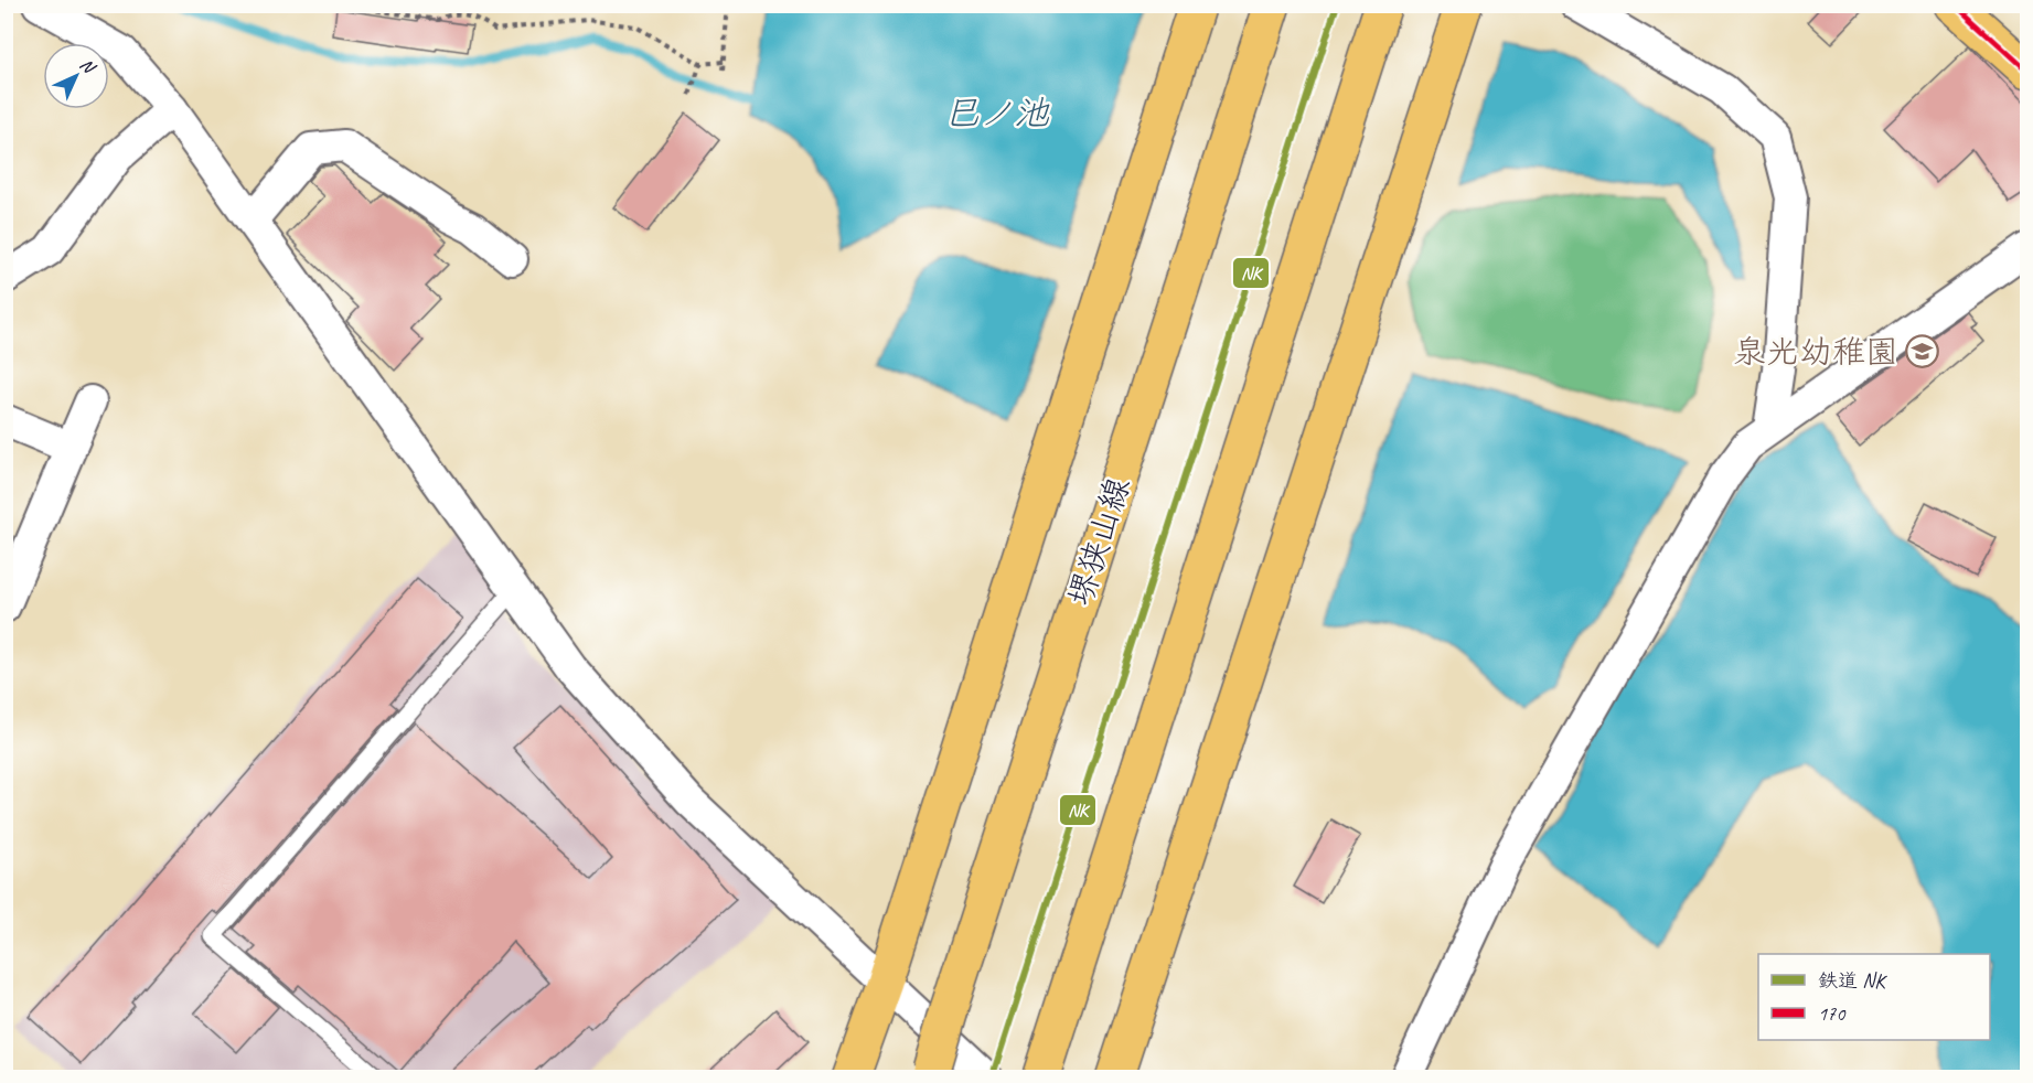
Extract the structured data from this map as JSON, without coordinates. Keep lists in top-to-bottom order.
{
  "streets": {
    "main road": ["堺狭山線"]
  },
  "water": ["巳ノ池"],
  "places": {
    "school or university": ["泉光幼稚園"]
  },
  "lines": ["rail line NK", "transit line 170"],
  "legend": ["鉄道 NK", "170"],
  "north": "top right"
}
